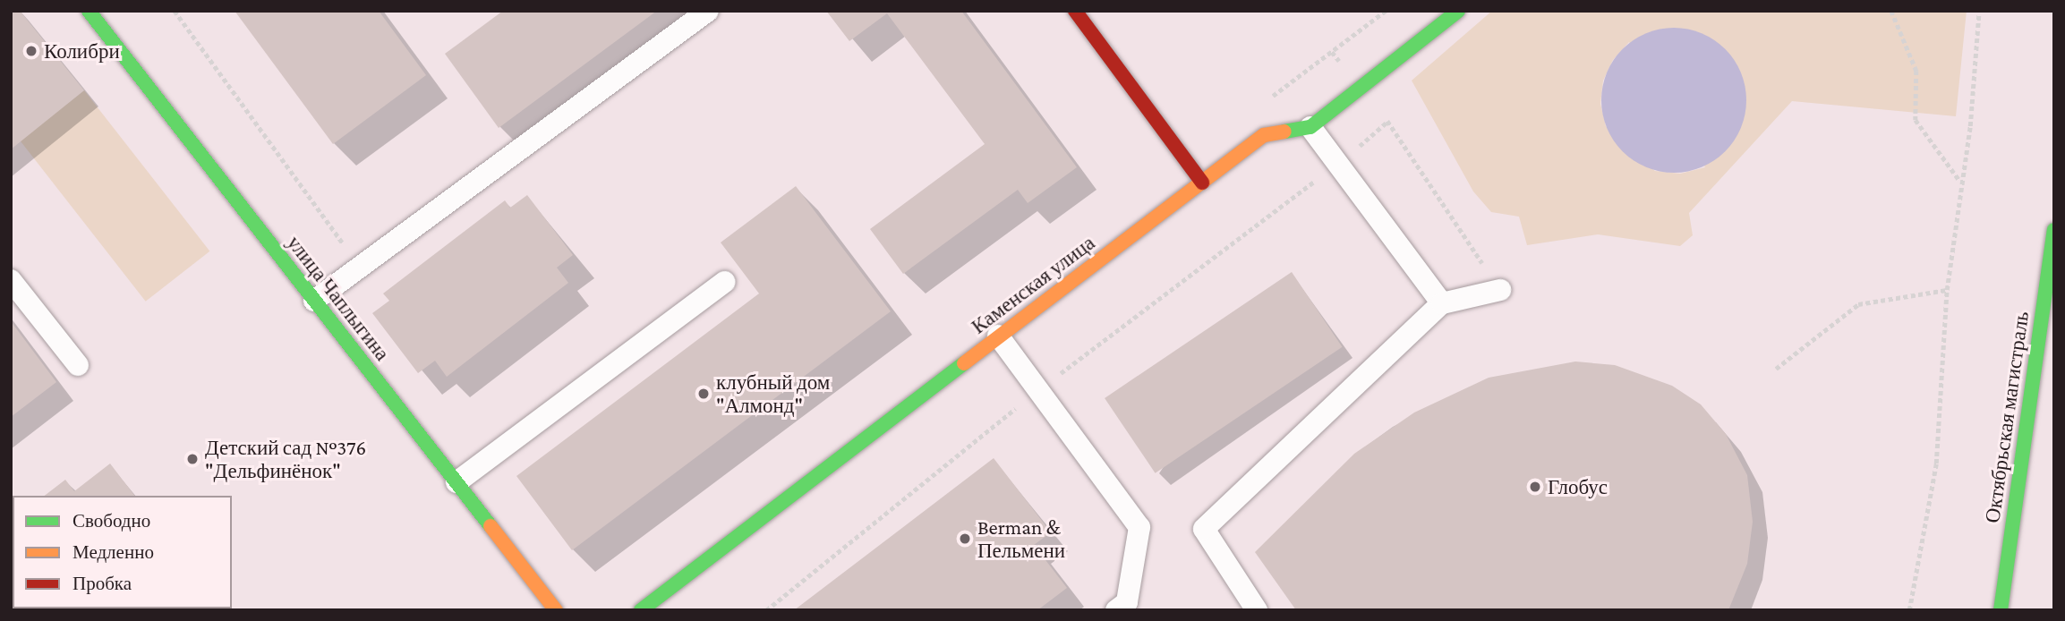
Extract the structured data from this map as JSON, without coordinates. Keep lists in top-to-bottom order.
{
  "streets": {
    "street": ["Каменская улица", "улица Чаплыгина", "Октябрьская магистраль"]
  },
  "places": [
    "Колибри",
    "клубный дом \"Алмонд\"",
    "Детский сад №376 \"Дельфинёнок\"",
    "Глобус",
    "Berman & Пельмени"
  ],
  "legend": ["Свободно", "Медленно", "Пробка"]
}
